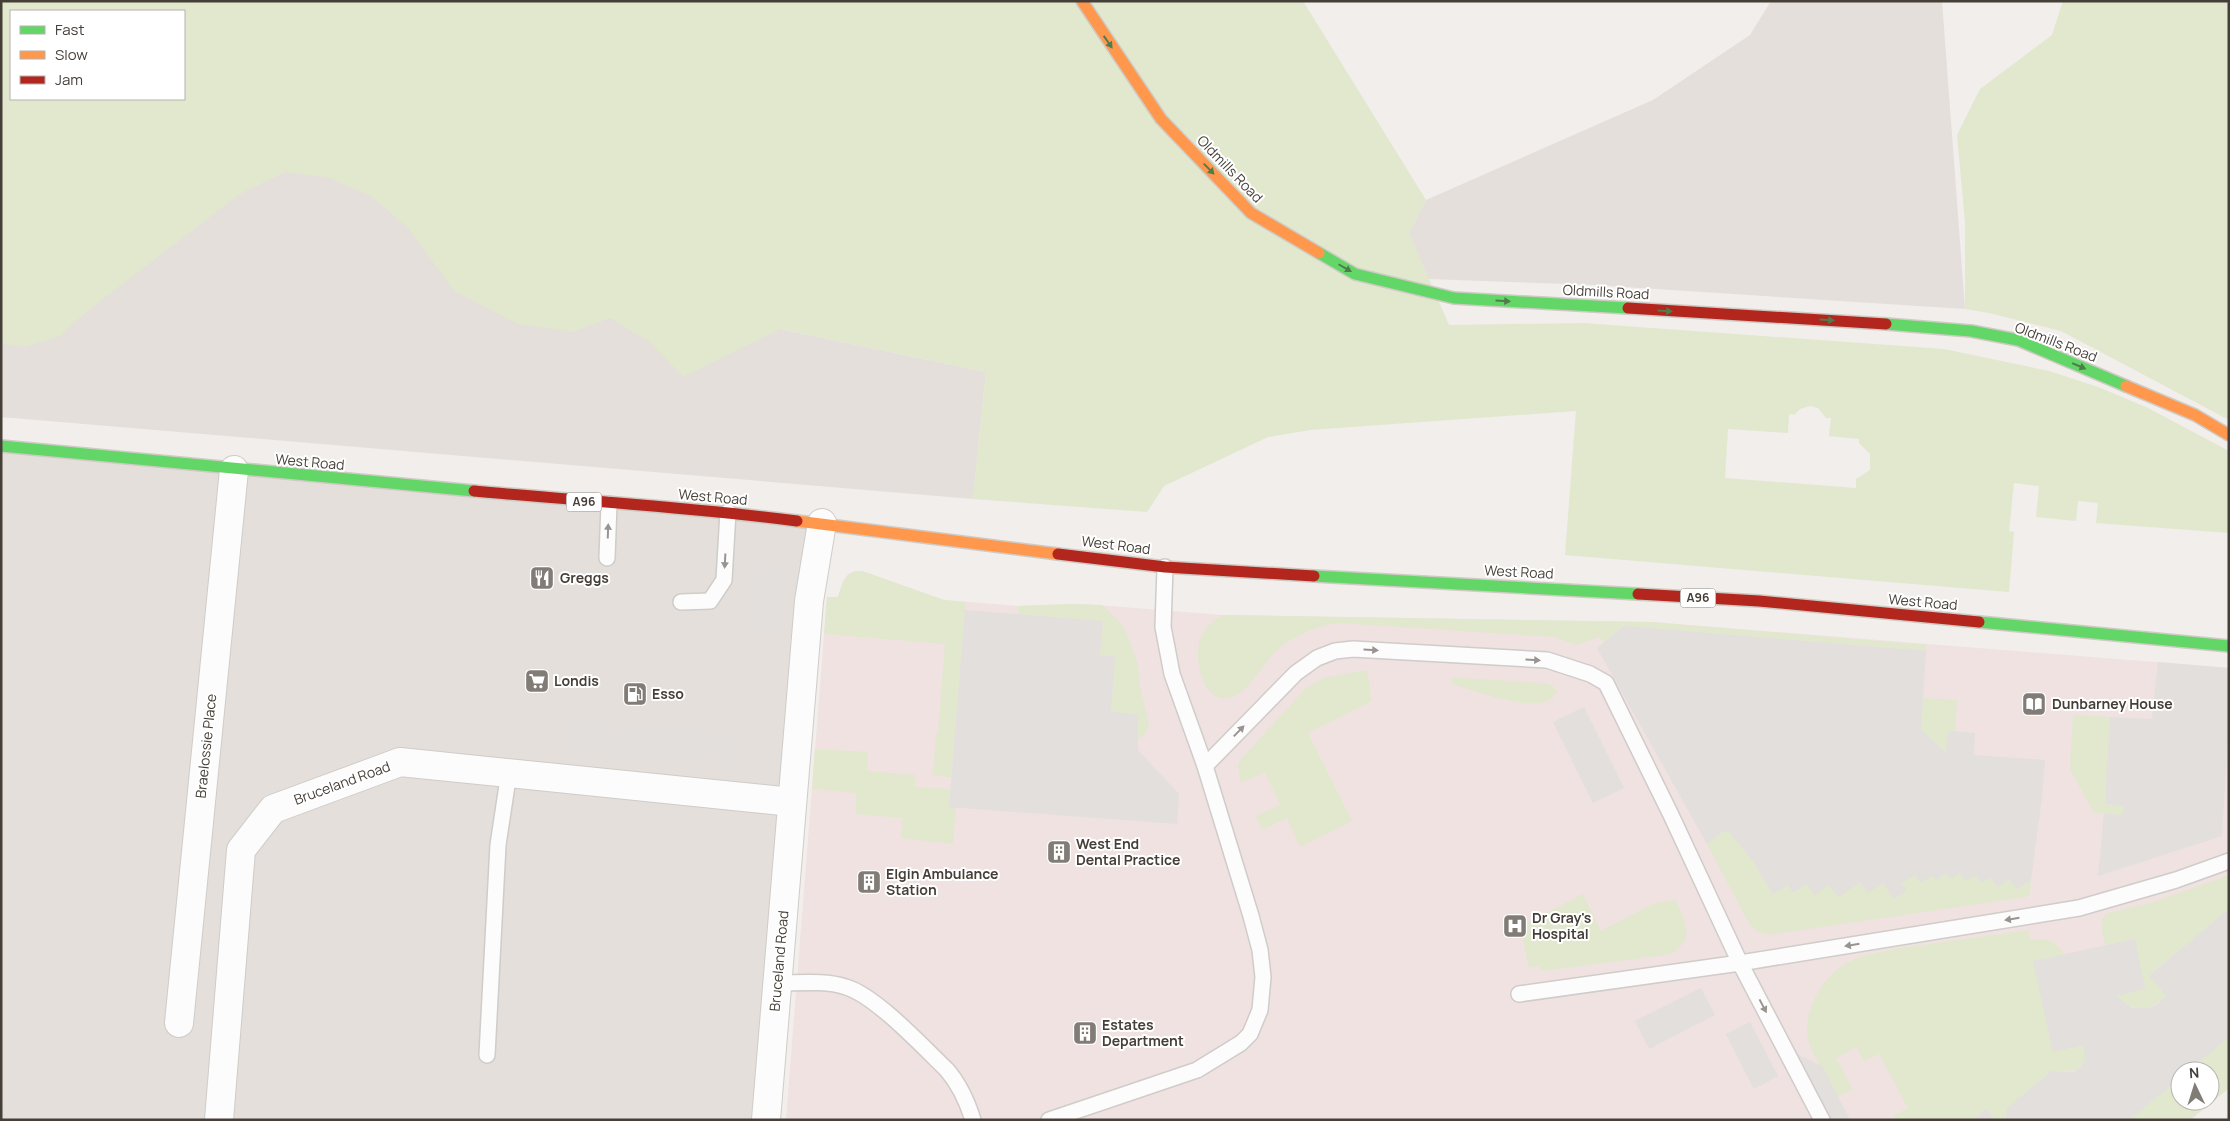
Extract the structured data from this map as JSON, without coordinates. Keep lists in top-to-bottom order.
{
  "streets": {
    "main road": ["Oldmills Road", "West Road", "A96"],
    "street": ["Braelossie Place", "Bruceland Road"]
  },
  "crossings": [
    ["West Road", "Braelossie Place"],
    ["West Road", "Bruceland Road"]
  ],
  "one_way": ["Oldmills Road"],
  "places": {
    "restaurant": ["Greggs"],
    "supermarket": ["Londis"],
    "fuel station": ["Esso"],
    "library": ["Dunbarney House"],
    "building": ["West End Dental Practice", "Elgin Ambulance Station", "Estates Department"],
    "hospital": ["Dr Gray's Hospital"]
  },
  "legend": ["Fast", "Slow", "Jam"],
  "north": "top"
}
